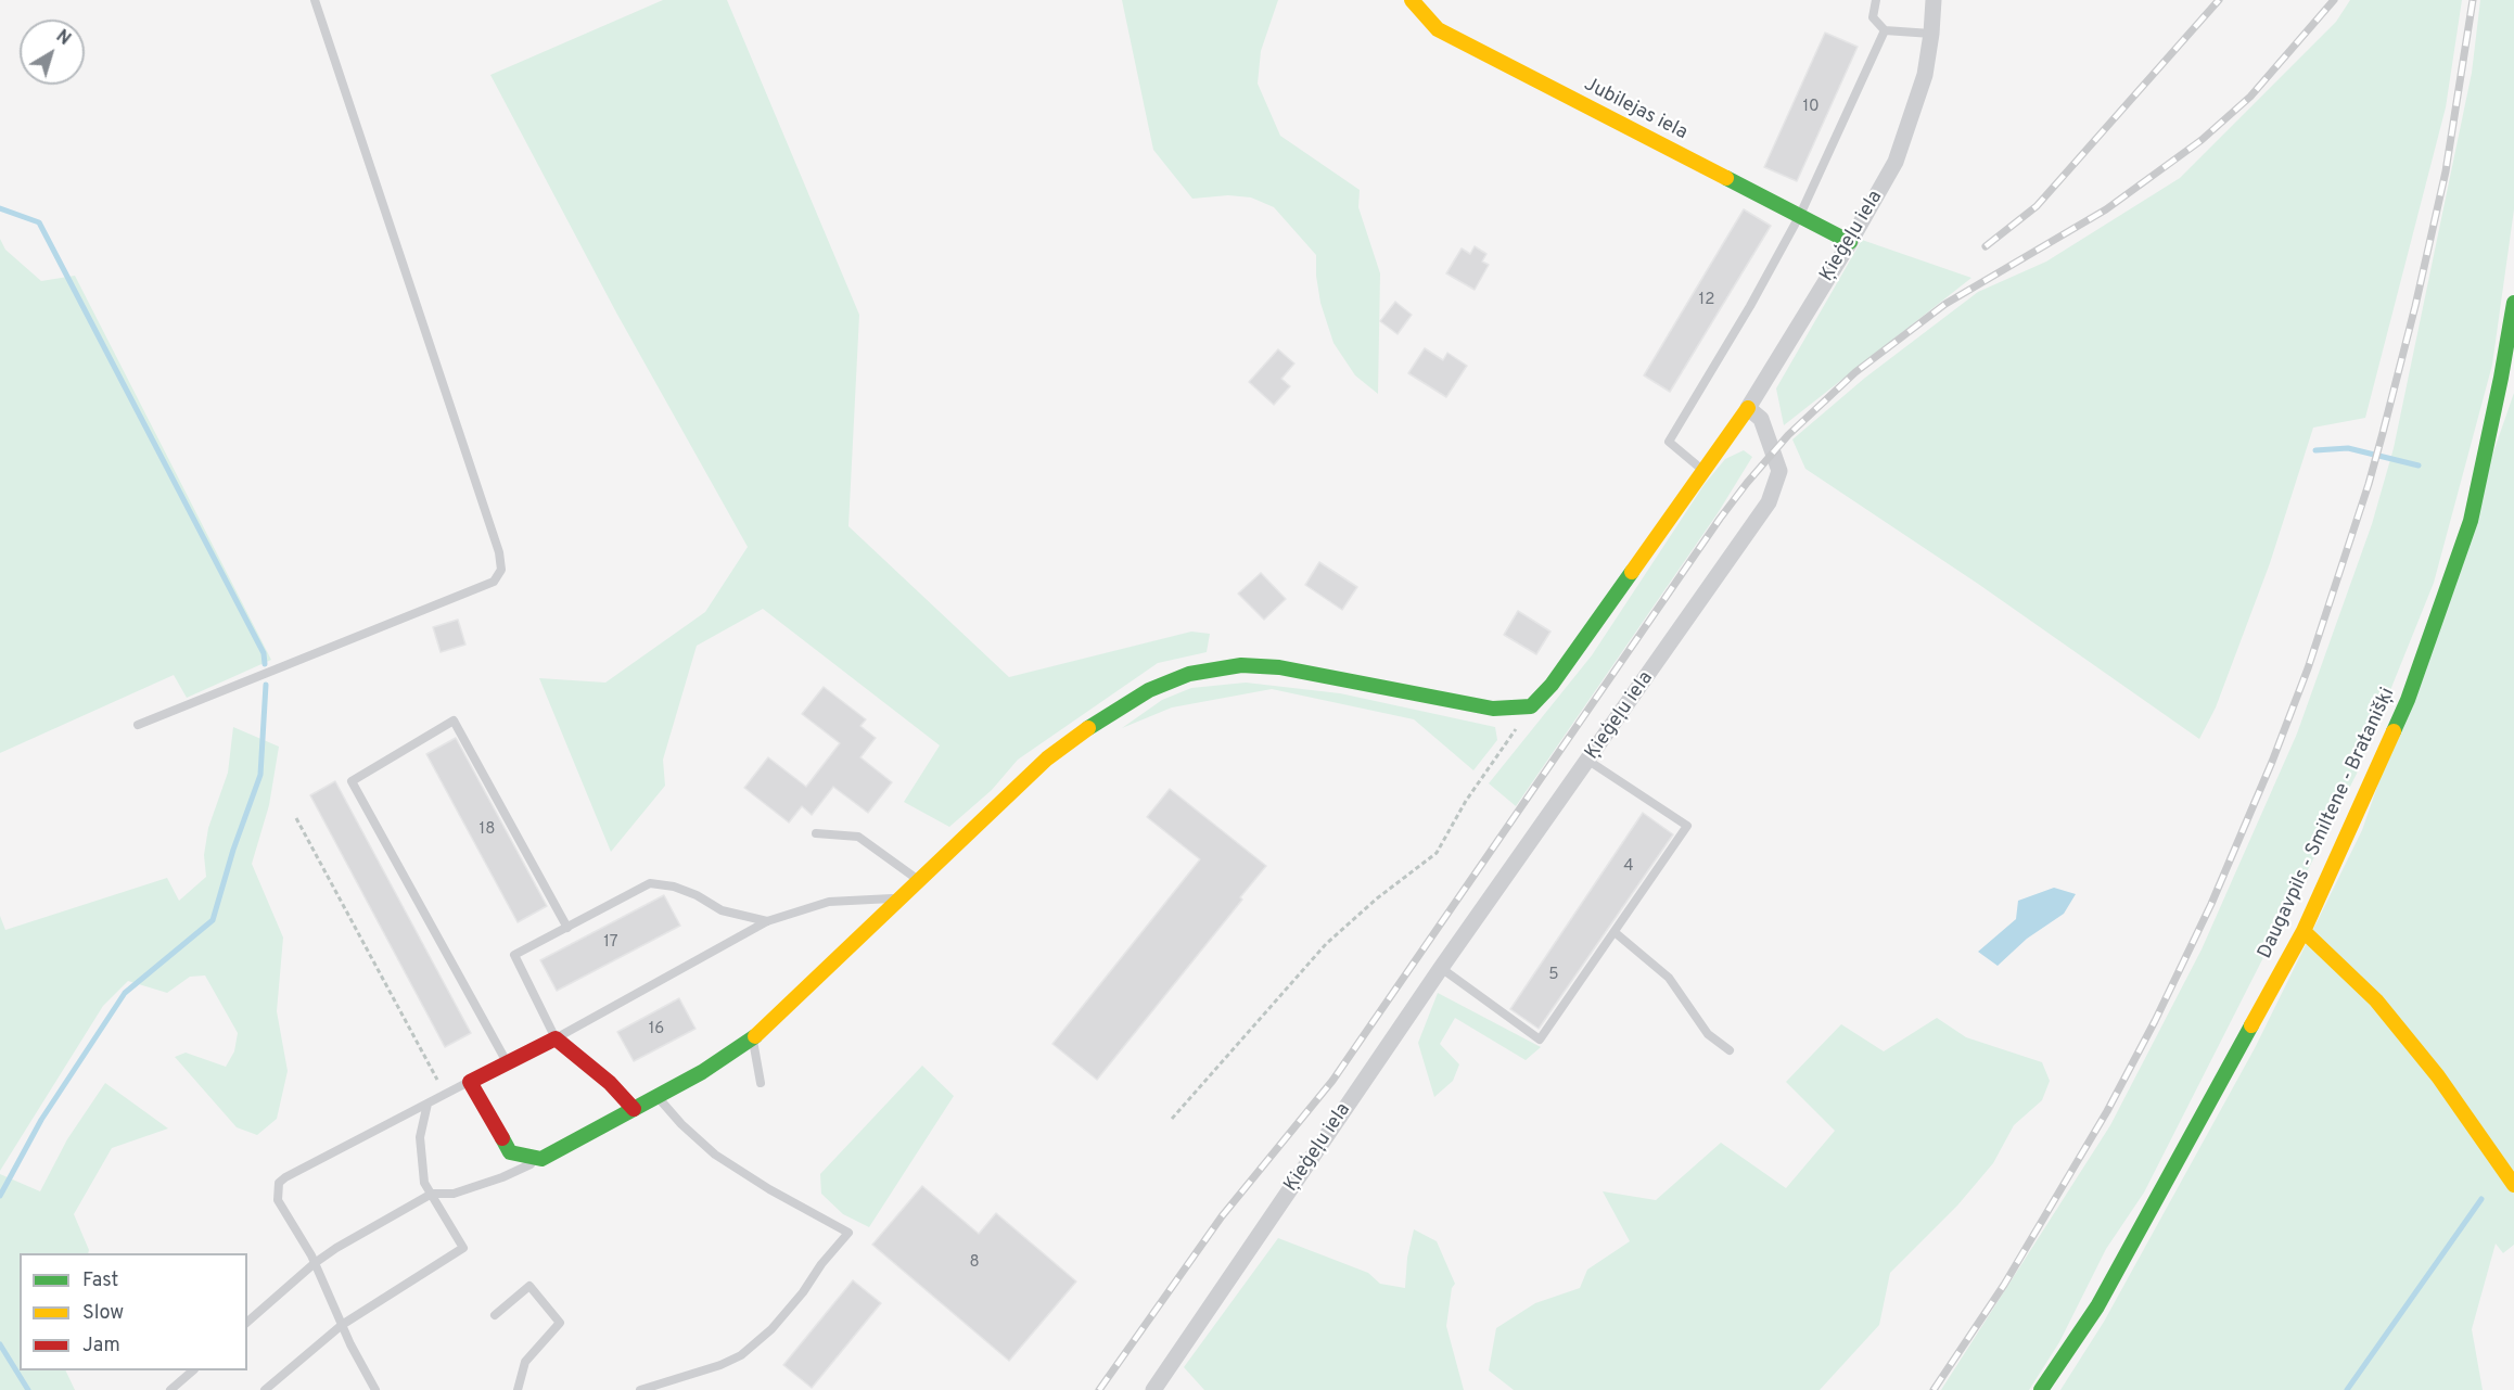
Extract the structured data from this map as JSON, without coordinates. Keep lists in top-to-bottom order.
{
  "streets": {
    "street": ["Jubilejas iela", "Ķieģeļu iela", "Daugavpils - Smiltene - Bratanišķi"]
  },
  "crossings": [
    ["Jubilejas iela", "Ķieģeļu iela"]
  ],
  "house_numbers": [
    "10",
    "12",
    "18",
    "4",
    "17",
    "5",
    "16",
    "8"
  ],
  "legend": ["Fast", "Slow", "Jam"],
  "north": "top right"
}
